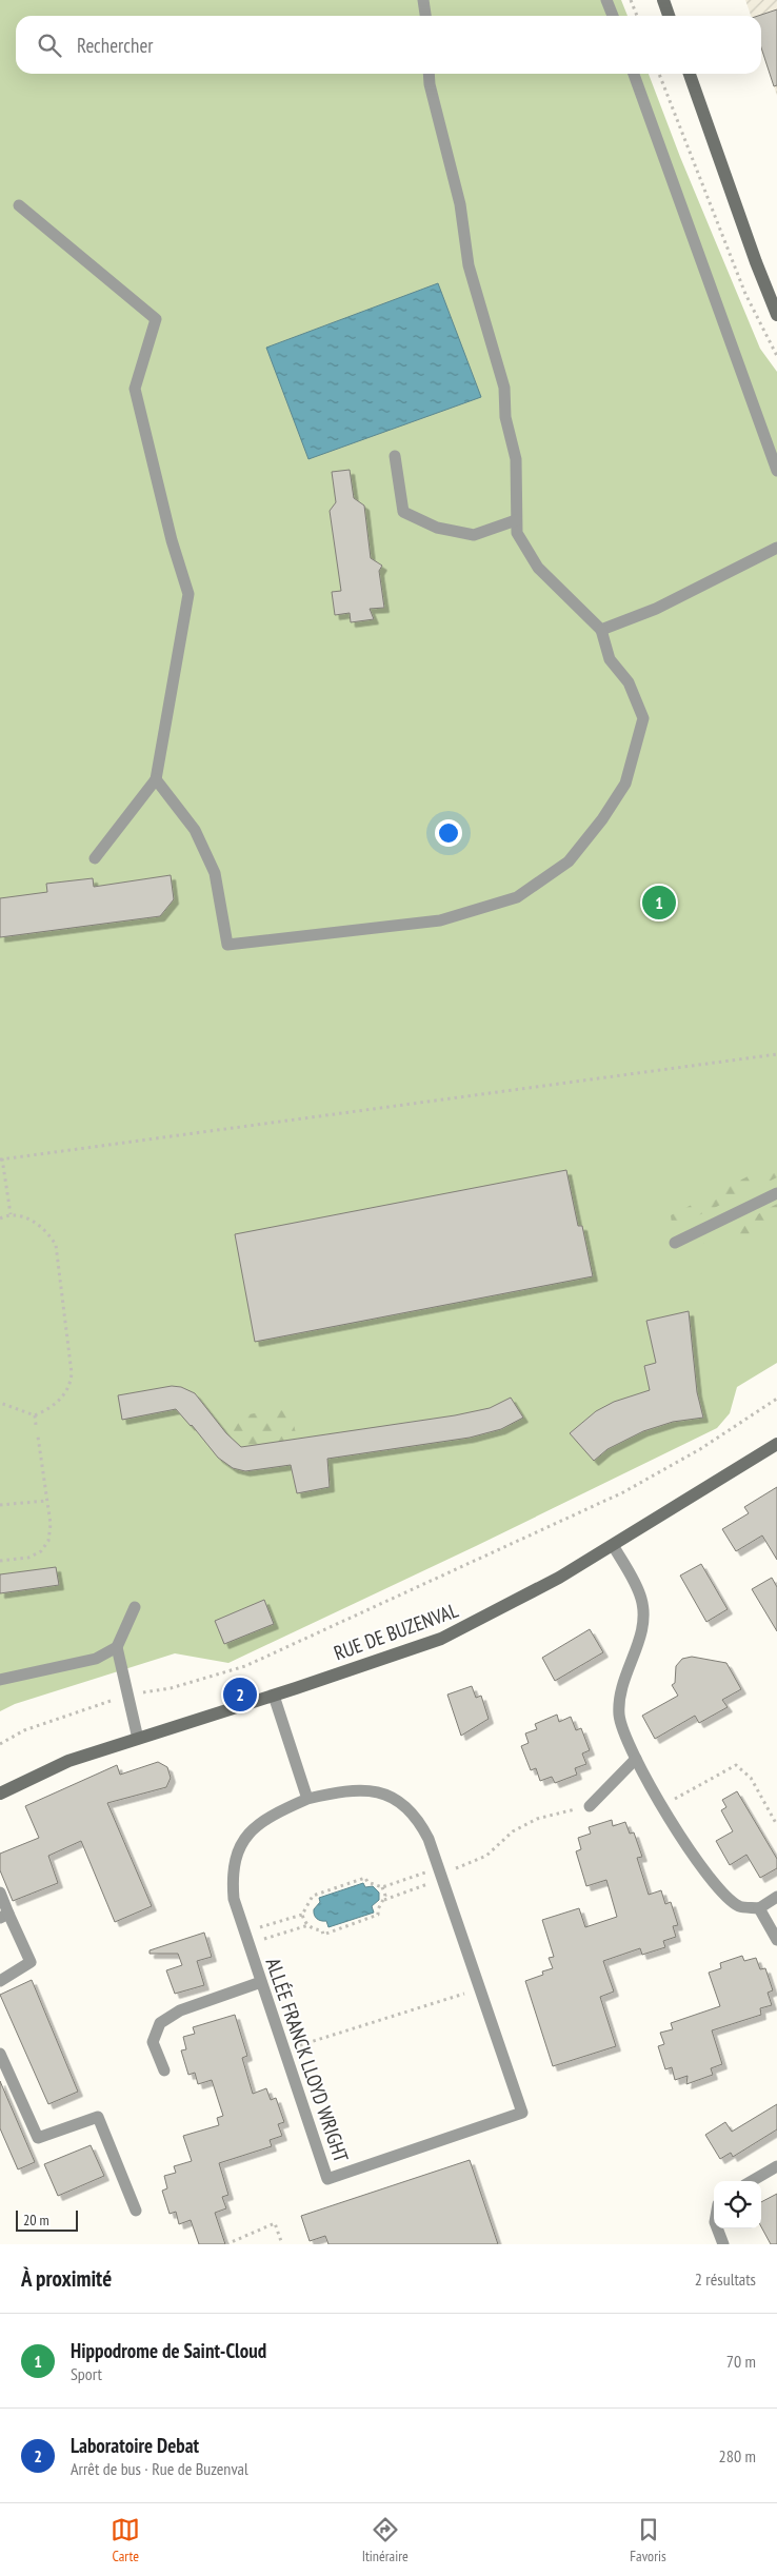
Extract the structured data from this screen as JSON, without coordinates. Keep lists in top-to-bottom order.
{
  "streets": {
    "main road": ["RUE DE BUZENVAL"],
    "lane": ["ALLÉE FRANCK LLOYD WRIGHT"]
  },
  "scale_bar": "20 m",
  "page": {
    "search": "Rechercher",
    "pins": ["1", "2"],
    "scale": "20 m",
    "heading": ["À proximité", "2 résultats"],
    "list": [
      {
        "mark": "1",
        "name": "Hippodrome de Saint-Cloud",
        "note": "Sport",
        "value": "70 m"
      },
      {
        "mark": "2",
        "name": "Laboratoire Debat",
        "note": "Arrêt de bus · Rue de Buzenval",
        "value": "280 m"
      }
    ],
    "nav": ["Carte", "Itinéraire", "Favoris"]
  }
}
